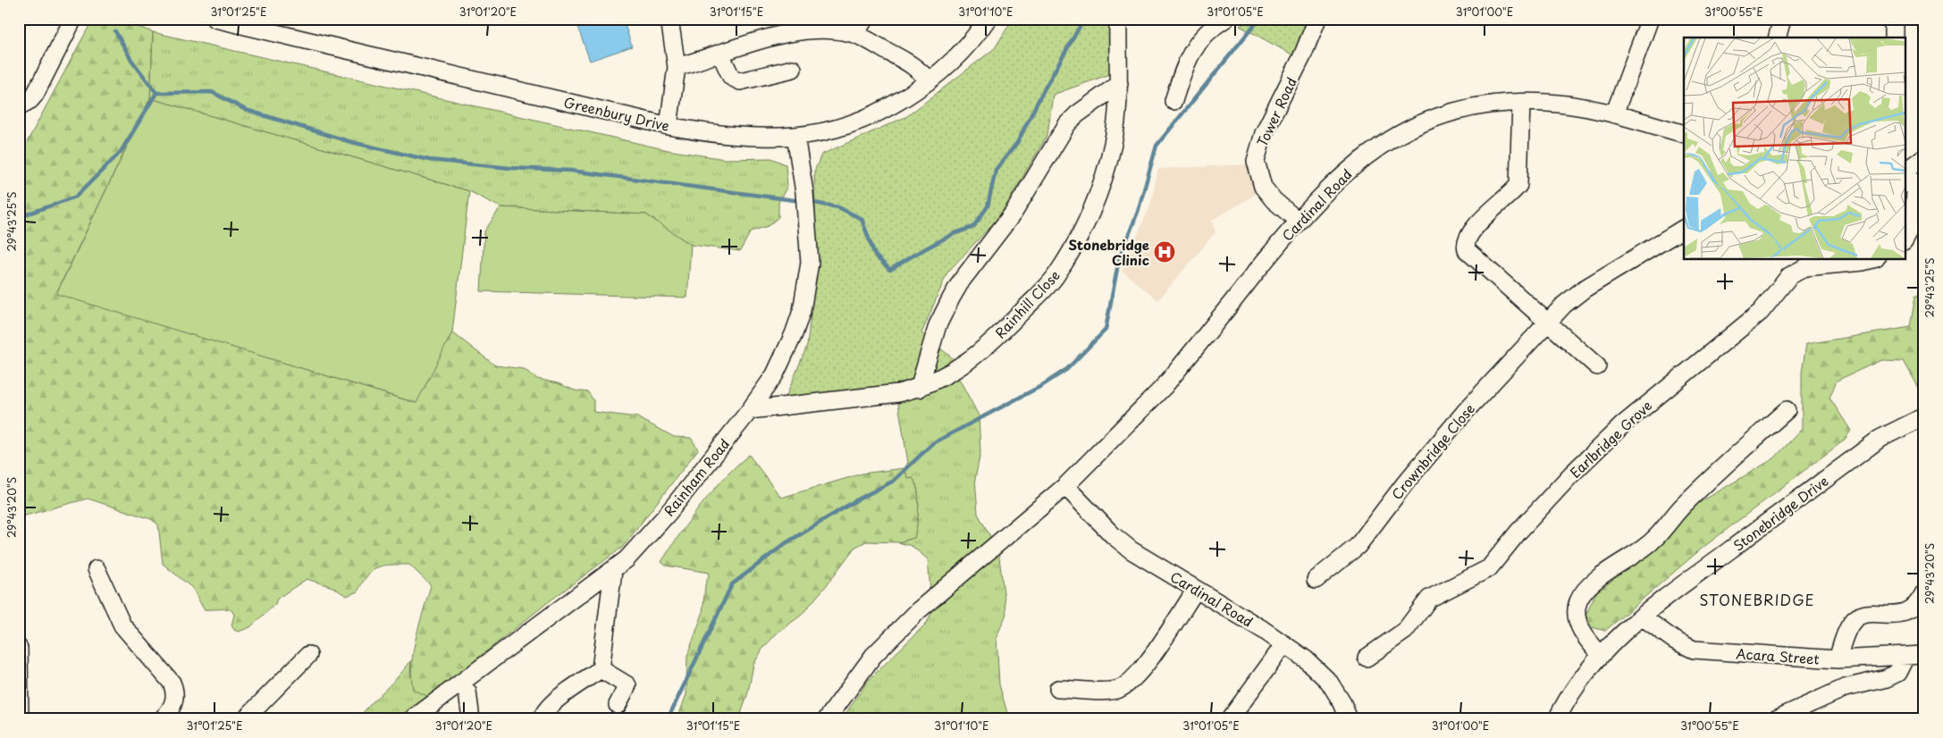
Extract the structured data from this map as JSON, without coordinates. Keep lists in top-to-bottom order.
{
  "streets": {
    "street": [
      "Tower Road",
      "Greenbury Drive",
      "Cardinal Road",
      "Rainhill Close",
      "Earlbridge Grove",
      "Crownbridge Close",
      "Rainham Road",
      "Stonebridge Drive",
      "Acara Street"
    ]
  },
  "crossings": [
    ["Tower Road", "Cardinal Road"],
    ["Greenbury Drive", "Rainham Road"],
    ["Rainhill Close", "Rainham Road"],
    ["Stonebridge Drive", "Acara Street"]
  ],
  "districts": ["STONEBRIDGE"],
  "places": {
    "hospital": ["Stonebridge Clinic"]
  },
  "coordinates": [
    "31°01'25\"E",
    "31°01'20\"E",
    "31°01'15\"E",
    "31°01'10\"E",
    "31°01'05\"E",
    "31°01'00\"E",
    "31°00'55\"E",
    "29°43'25\"S",
    "29°43'20\"S"
  ]
}
